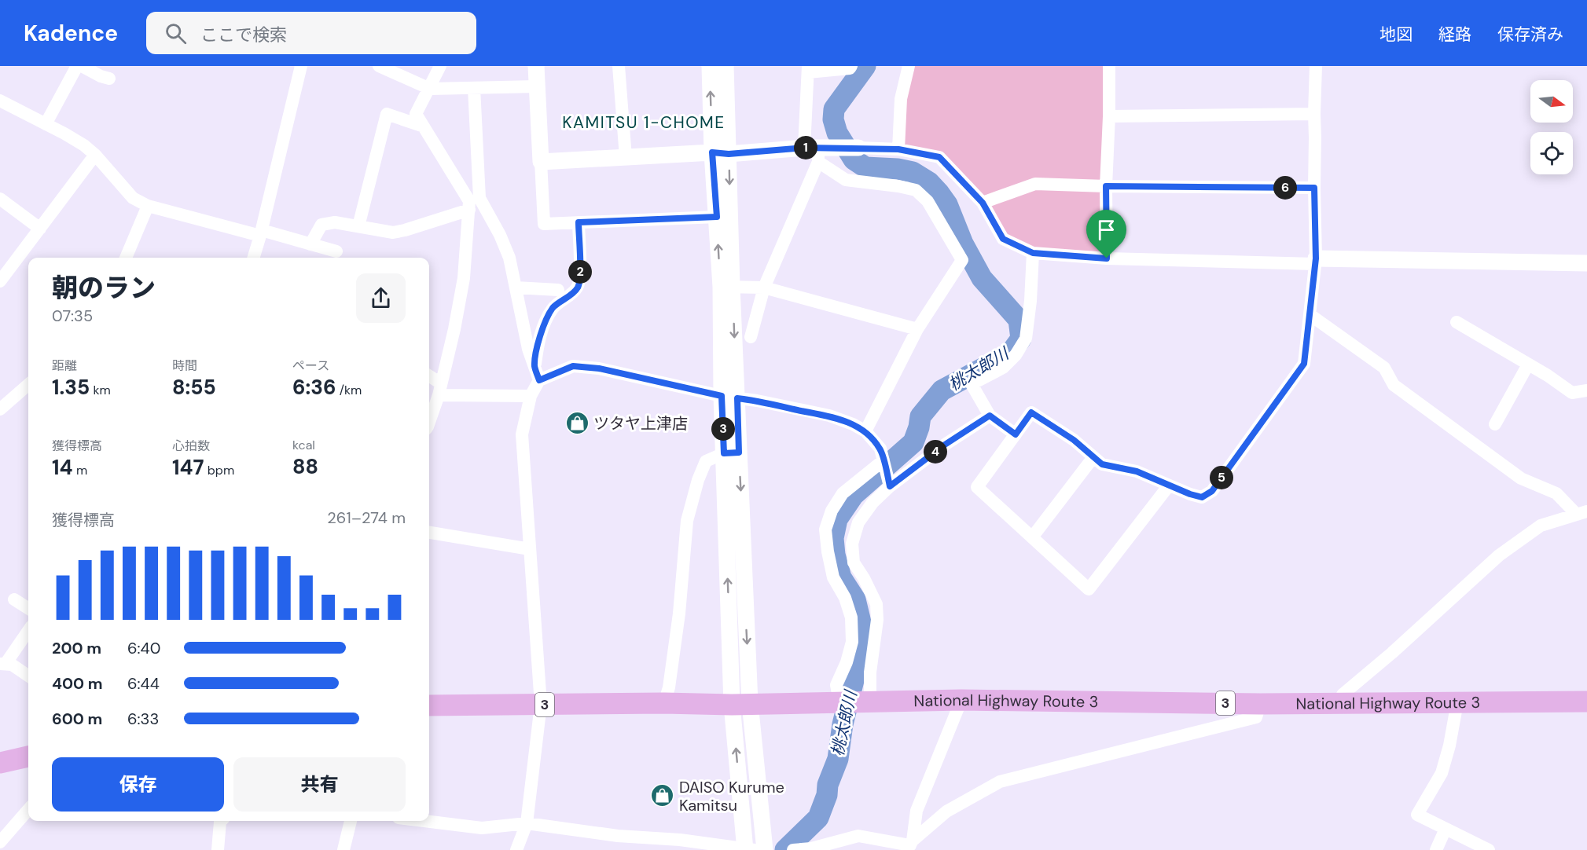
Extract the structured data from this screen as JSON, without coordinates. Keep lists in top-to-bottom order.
{
  "streets": {
    "highway": ["National Highway Route 3", "3"]
  },
  "districts": ["KAMITSU 1-CHOME"],
  "water": ["桃太郎川"],
  "places": {
    "shop": ["ツタヤ上津店", "DAISO Kurume Kamitsu"]
  },
  "north": "right",
  "page": {
    "header": "Kadence",
    "search": "ここで検索",
    "nav": ["地図", "経路", "保存済み"],
    "pins": [
      "1",
      "6",
      "2",
      "3",
      "4",
      "5"
    ],
    "heading": ["朝のラン", "07:35"],
    "stats": [
      ["距離", "1.35 km"],
      ["時間", "8:55"],
      ["ペース", "6:36 /km"],
      ["獲得標高", "14 m"],
      ["心拍数", "147 bpm"],
      ["kcal", "88"]
    ],
    "chart": ["獲得標高", "261–274 m"],
    "list": [
      {
        "name": "200 m",
        "note": "6:40"
      },
      {
        "name": "400 m",
        "note": "6:44"
      },
      {
        "name": "600 m",
        "note": "6:33"
      }
    ],
    "buttons": ["保存", "共有"]
  }
}
